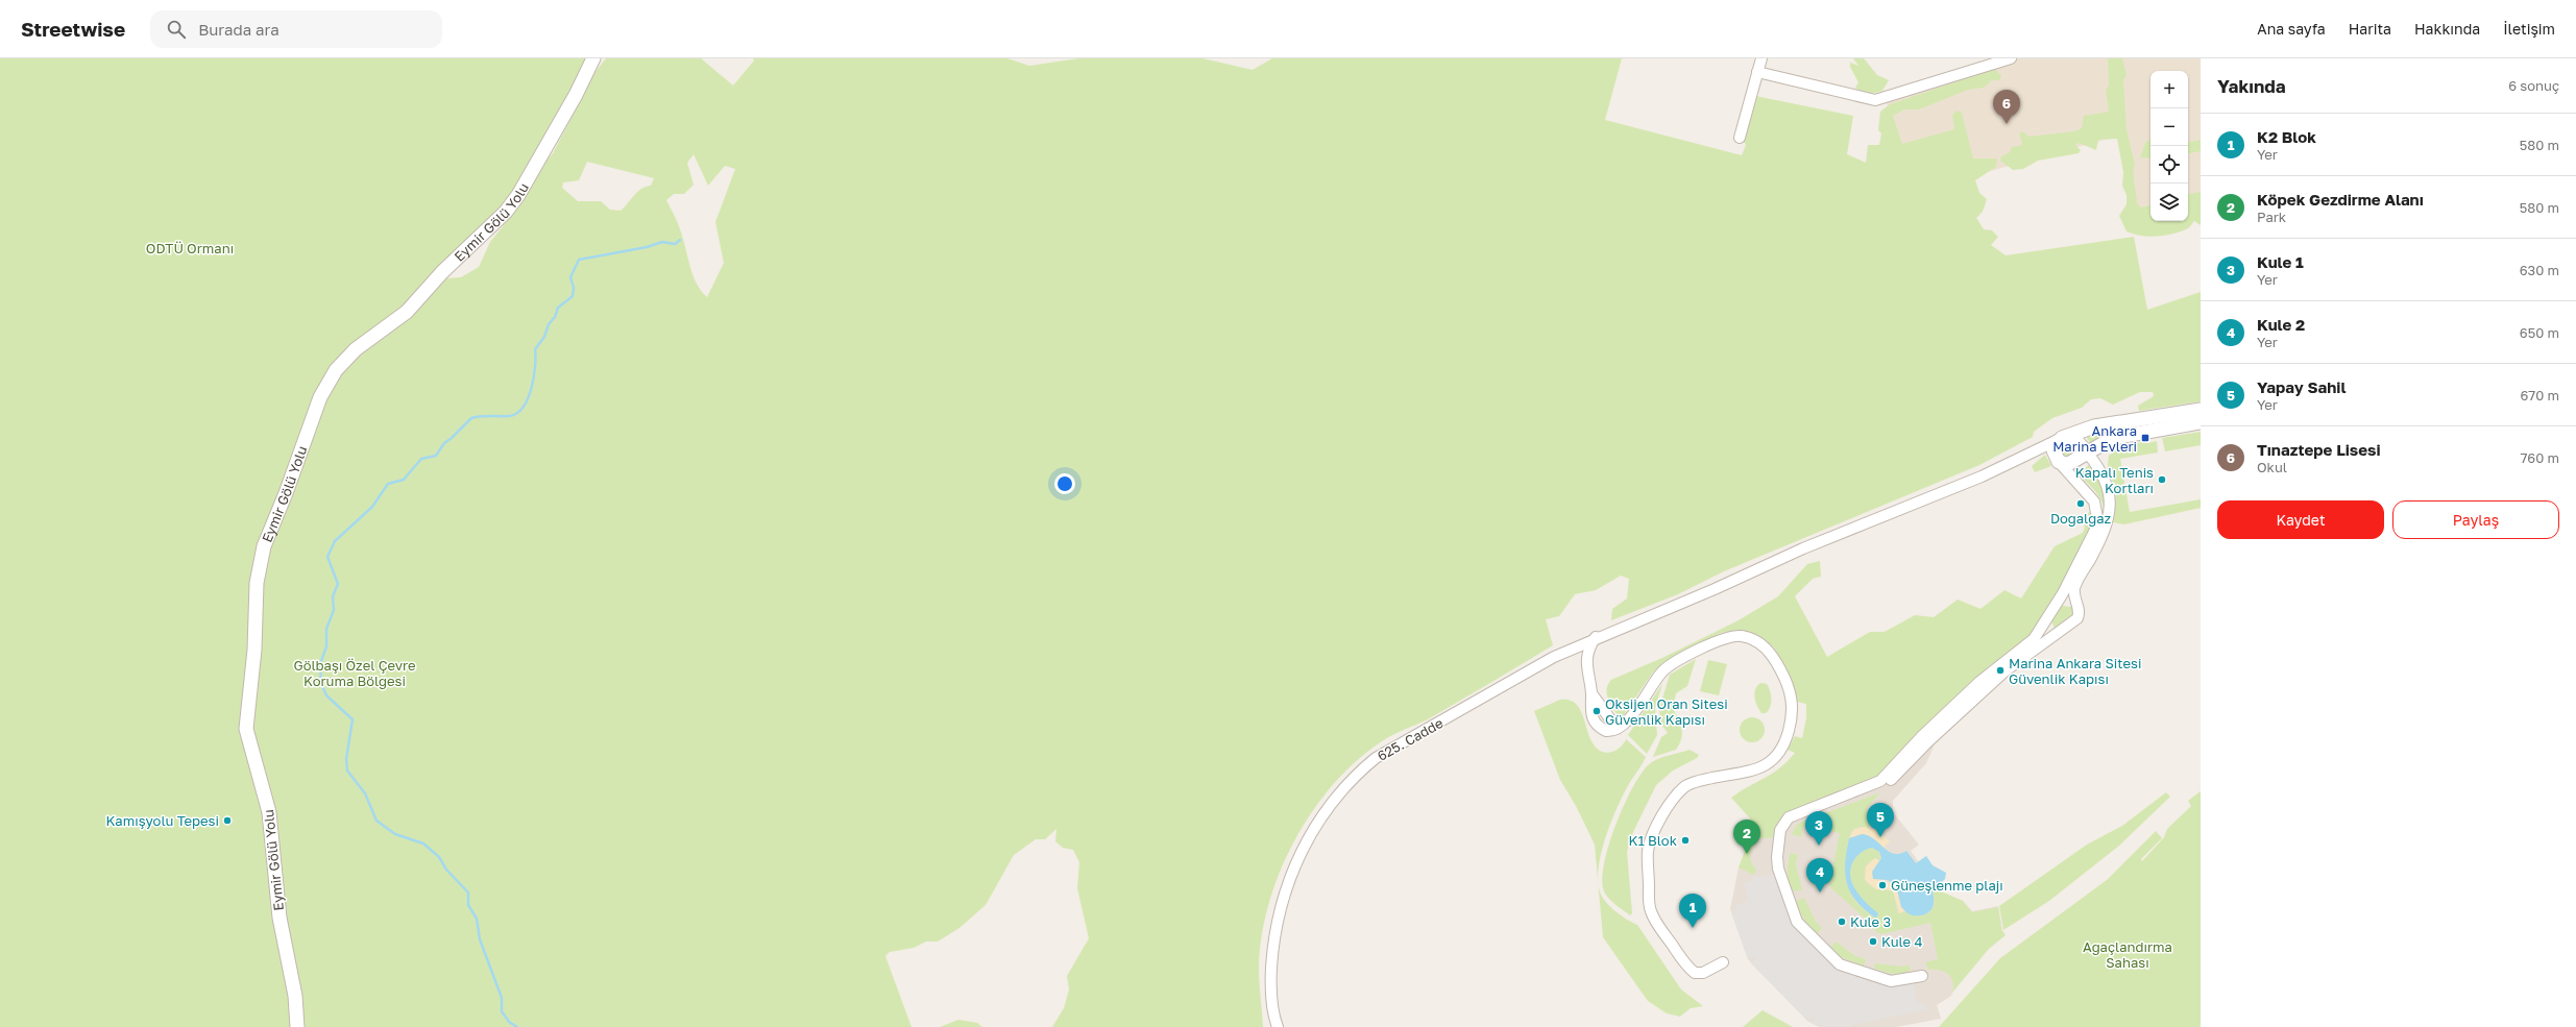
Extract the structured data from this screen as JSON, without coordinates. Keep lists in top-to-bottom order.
{
  "streets": {
    "street": ["Eymir Gölü Yolu", "625. Cadde"]
  },
  "parks": ["ODTÜ Ormanı", "Gölbaşı Özel Çevre Koruma Bölgesi", "Ağaçlandırma Sahası"],
  "places": {
    "transit": ["Ankara Marina Evleri"],
    "other": [
      "Kapalı Tenis Kortları",
      "Doğalgaz",
      "Marina Ankara Sitesi Güvenlik Kapısı",
      "Oksijen Oran Sitesi Güvenlik Kapısı",
      "Kamışyolu Tepesi",
      "K1 Blok",
      "Güneşlenme plajı",
      "Kule 3",
      "Kule 4"
    ]
  },
  "page": {
    "header": "Streetwise",
    "search": "Burada ara",
    "nav": [
      "Ana sayfa",
      "Harita",
      "Hakkında",
      "İletişim"
    ],
    "heading": ["Yakında", "6 sonuç"],
    "map_buttons": ["+", "−"],
    "pins": [
      "6",
      "5",
      "3",
      "2",
      "4",
      "1"
    ],
    "list": [
      {
        "mark": "1",
        "name": "K2 Blok",
        "note": "Yer",
        "value": "580 m"
      },
      {
        "mark": "2",
        "name": "Köpek Gezdirme Alanı",
        "note": "Park",
        "value": "580 m"
      },
      {
        "mark": "3",
        "name": "Kule 1",
        "note": "Yer",
        "value": "630 m"
      },
      {
        "mark": "4",
        "name": "Kule 2",
        "note": "Yer",
        "value": "650 m"
      },
      {
        "mark": "5",
        "name": "Yapay Sahil",
        "note": "Yer",
        "value": "670 m"
      },
      {
        "mark": "6",
        "name": "Tınaztepe Lisesi",
        "note": "Okul",
        "value": "760 m"
      }
    ],
    "buttons": ["Kaydet", "Paylaş"]
  }
}
